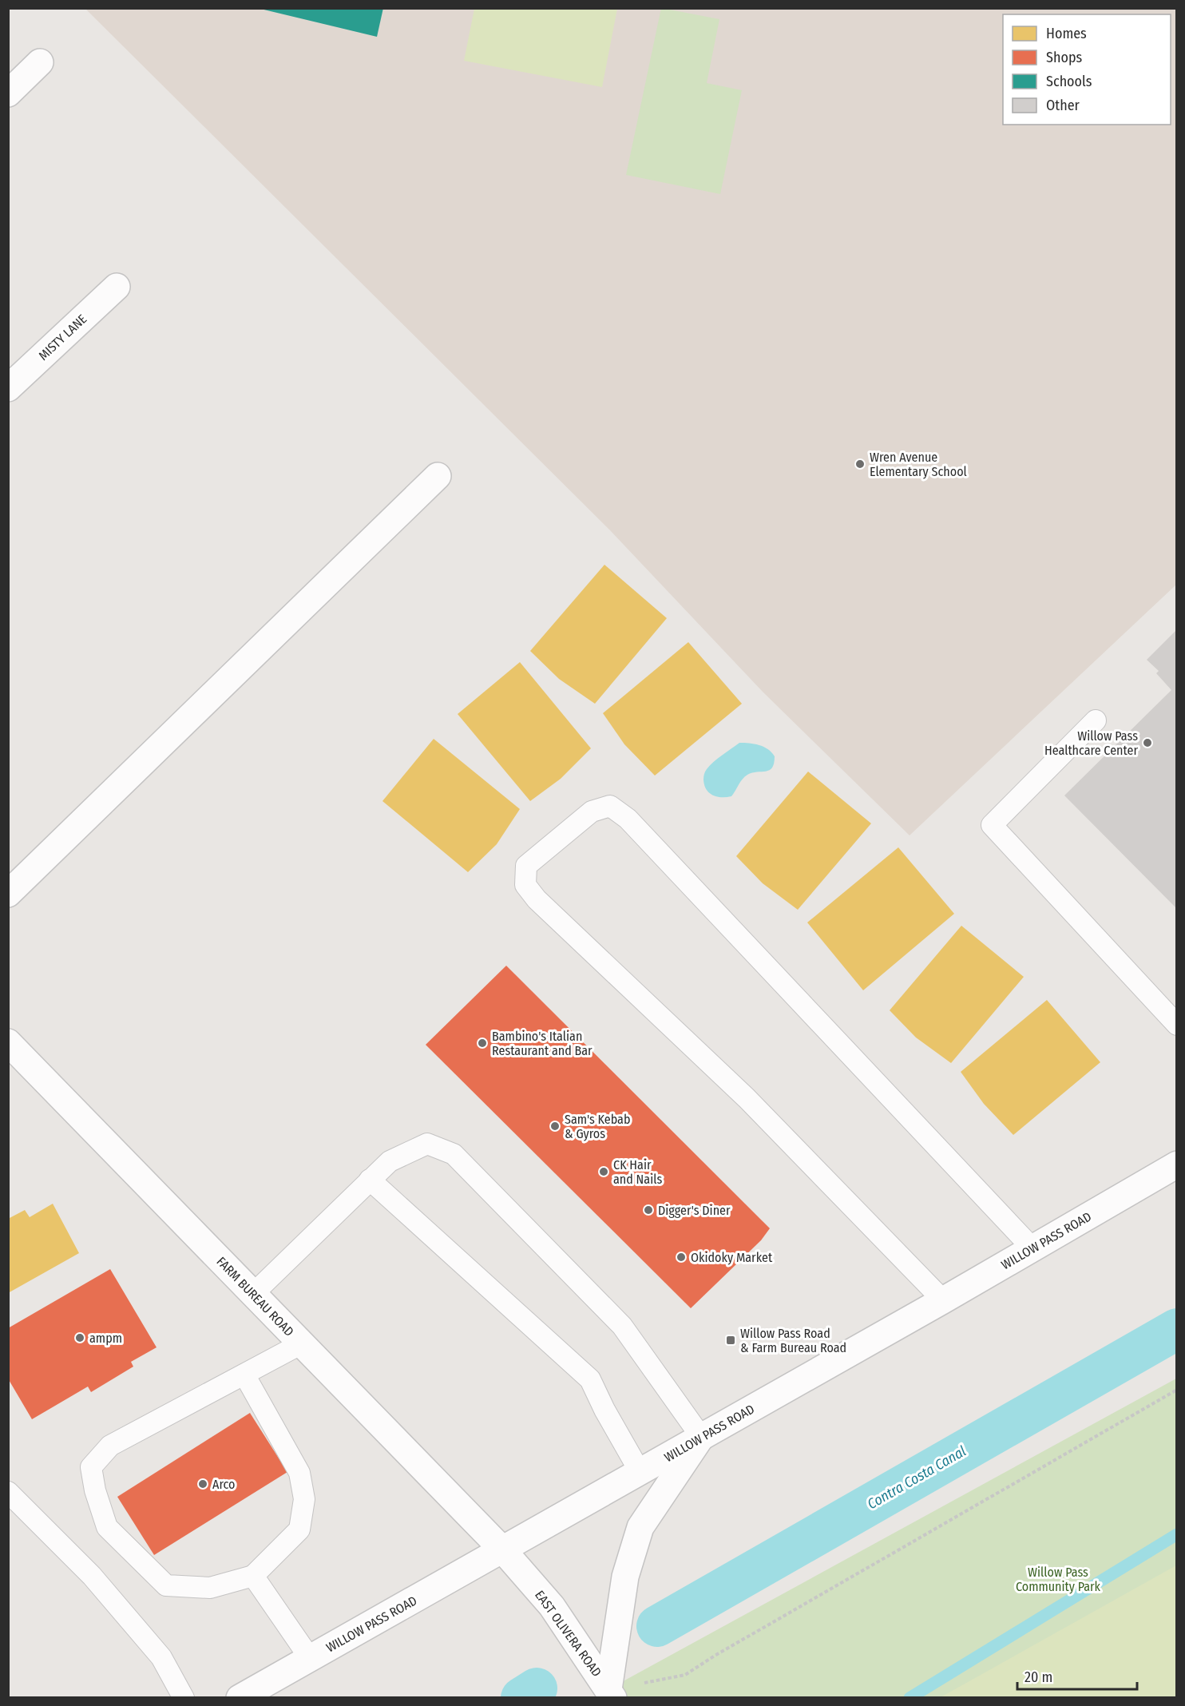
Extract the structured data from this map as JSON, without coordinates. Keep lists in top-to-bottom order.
{
  "streets": {
    "street": [
      "MISTY LANE",
      "WILLOW PASS ROAD",
      "FARM BUREAU ROAD",
      "EAST OLIVERA ROAD"
    ]
  },
  "crossings": [
    ["WILLOW PASS ROAD", "FARM BUREAU ROAD"],
    ["WILLOW PASS ROAD", "EAST OLIVERA ROAD"],
    ["FARM BUREAU ROAD", "EAST OLIVERA ROAD"]
  ],
  "water": ["Contra Costa Canal"],
  "parks": ["Willow Pass Community Park"],
  "places": {
    "other": [
      "Wren Avenue Elementary School",
      "Willow Pass Healthcare Center",
      "Bambino's Italian Restaurant and Bar",
      "Sam's Kebab & Gyros",
      "CK Hair and Nails",
      "Digger's Diner",
      "Okidoky Market",
      "ampm",
      "Arco"
    ],
    "transit": ["Willow Pass Road & Farm Bureau Road"]
  },
  "legend": [
    "Homes",
    "Shops",
    "Schools",
    "Other"
  ],
  "scale_bar": "20 m"
}
